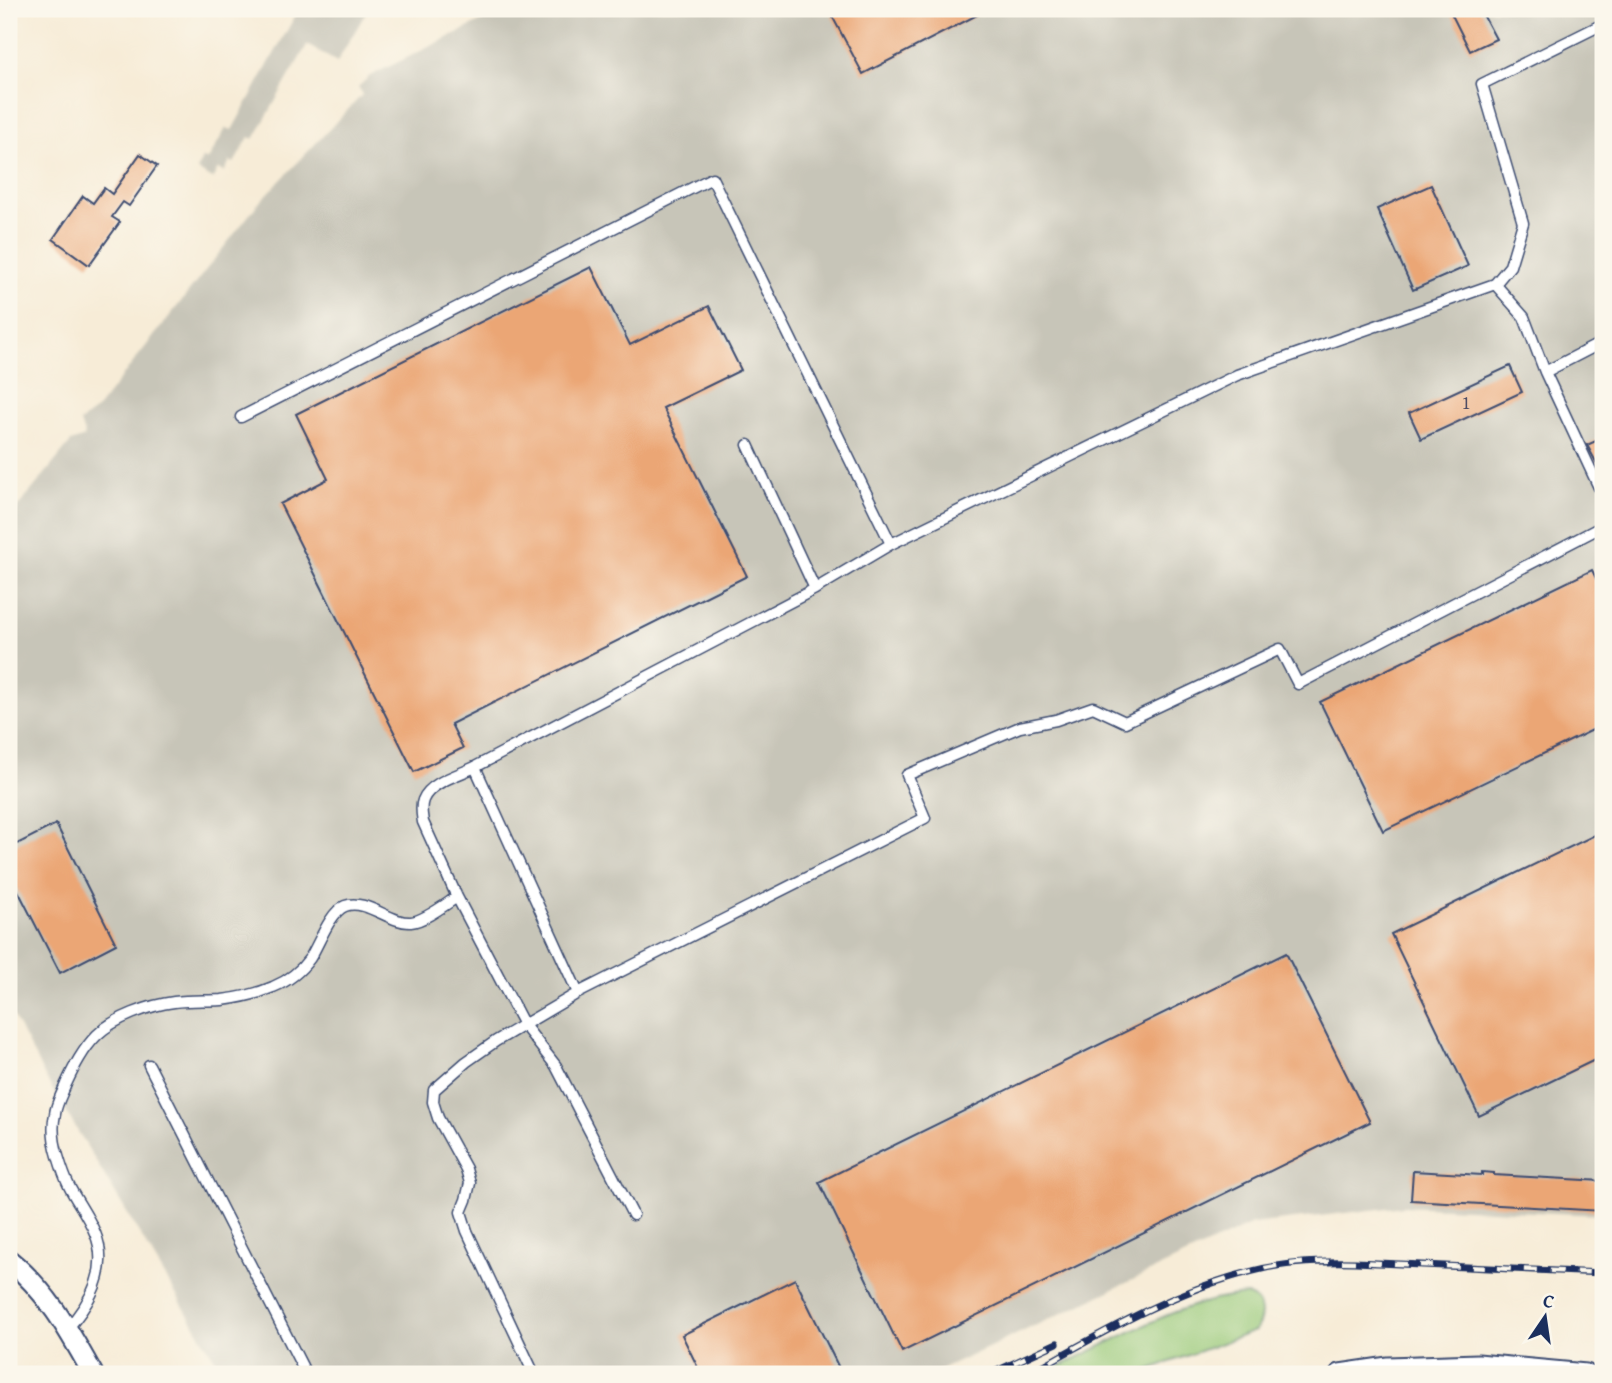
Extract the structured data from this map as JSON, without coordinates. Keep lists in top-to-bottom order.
{
  "house_numbers": ["1"],
  "north": "top"
}
